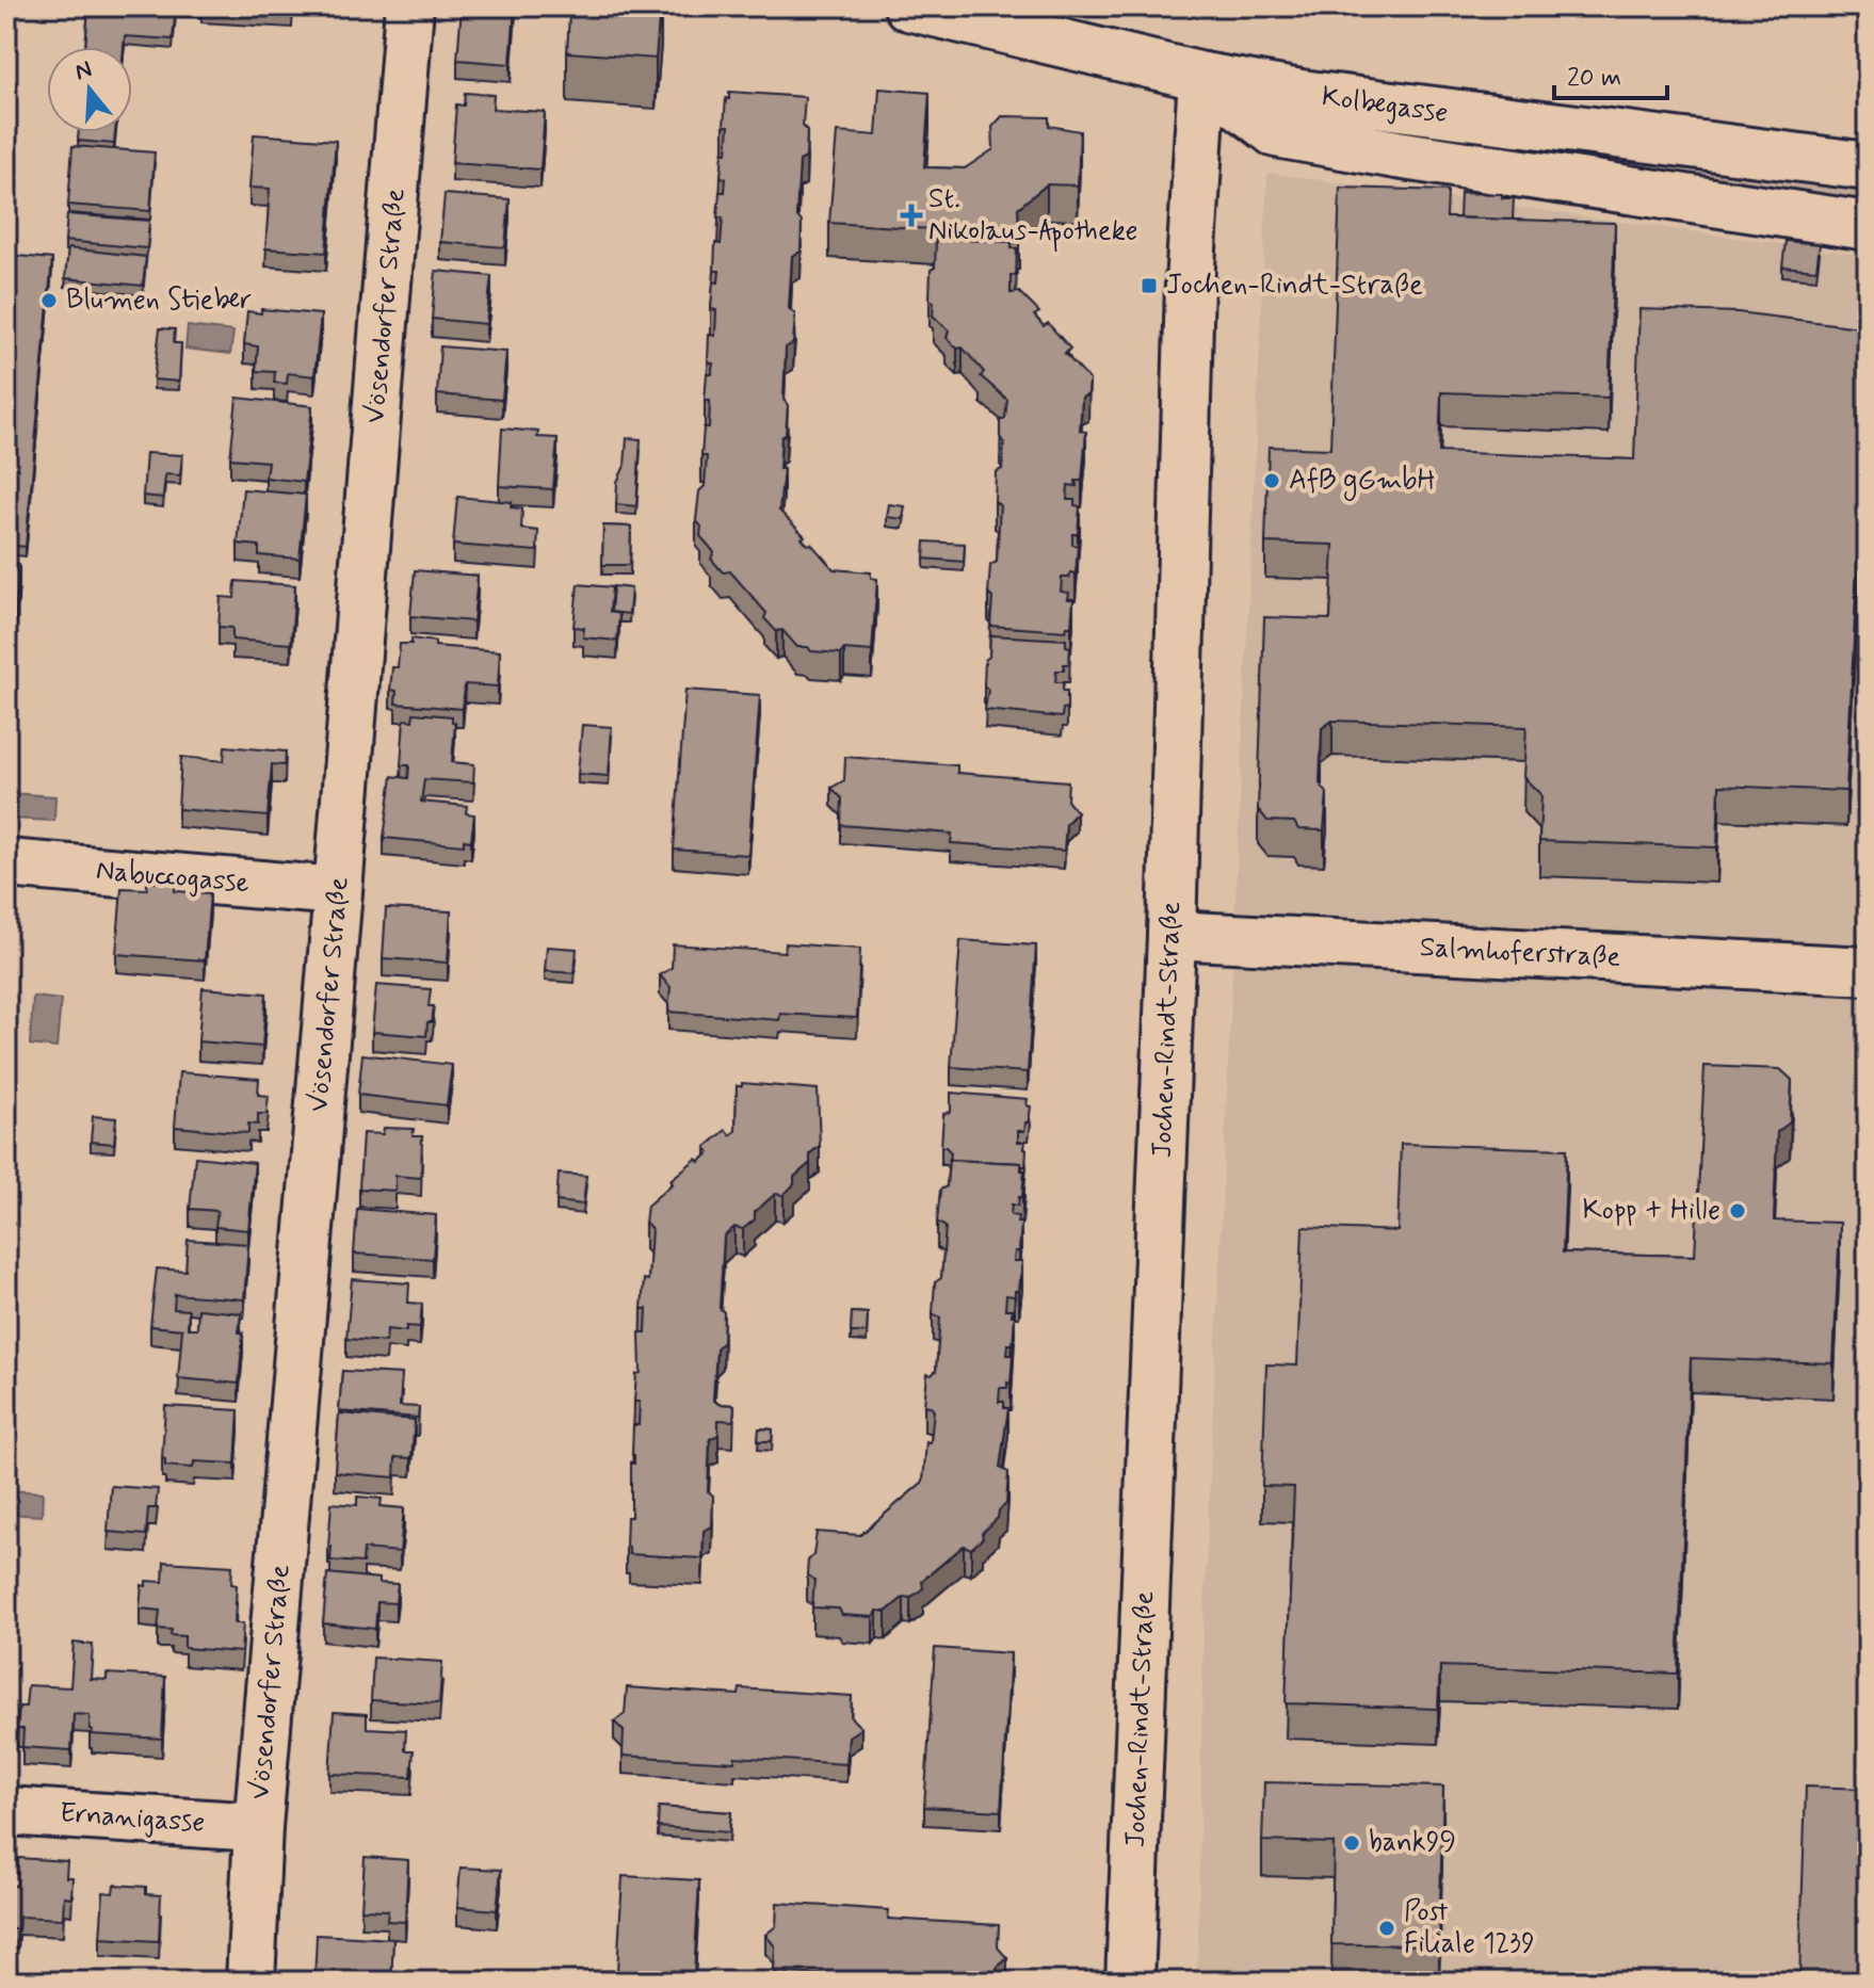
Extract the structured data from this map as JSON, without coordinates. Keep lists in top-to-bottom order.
{
  "streets": {
    "street": [
      "Kolbegasse",
      "Vösendorfer Straße",
      "Nabuccogasse",
      "Salmhoferstraße",
      "Jochen-Rindt-Straße",
      "Ernanigasse"
    ]
  },
  "crossings": [
    ["Kolbegasse", "Jochen-Rindt-Straße"],
    ["Vösendorfer Straße", "Nabuccogasse"],
    ["Vösendorfer Straße", "Ernanigasse"],
    ["Salmhoferstraße", "Jochen-Rindt-Straße"]
  ],
  "places": {
    "health": ["St. Nikolaus-Apotheke"],
    "transit": ["Jochen-Rindt-Straße"],
    "other": [
      "Blumen Stieber",
      "AfB gGmbH",
      "Kopp + Hille",
      "bank99",
      "Post Filiale 1239"
    ]
  },
  "scale_bar": "20 m",
  "north": "top"
}
